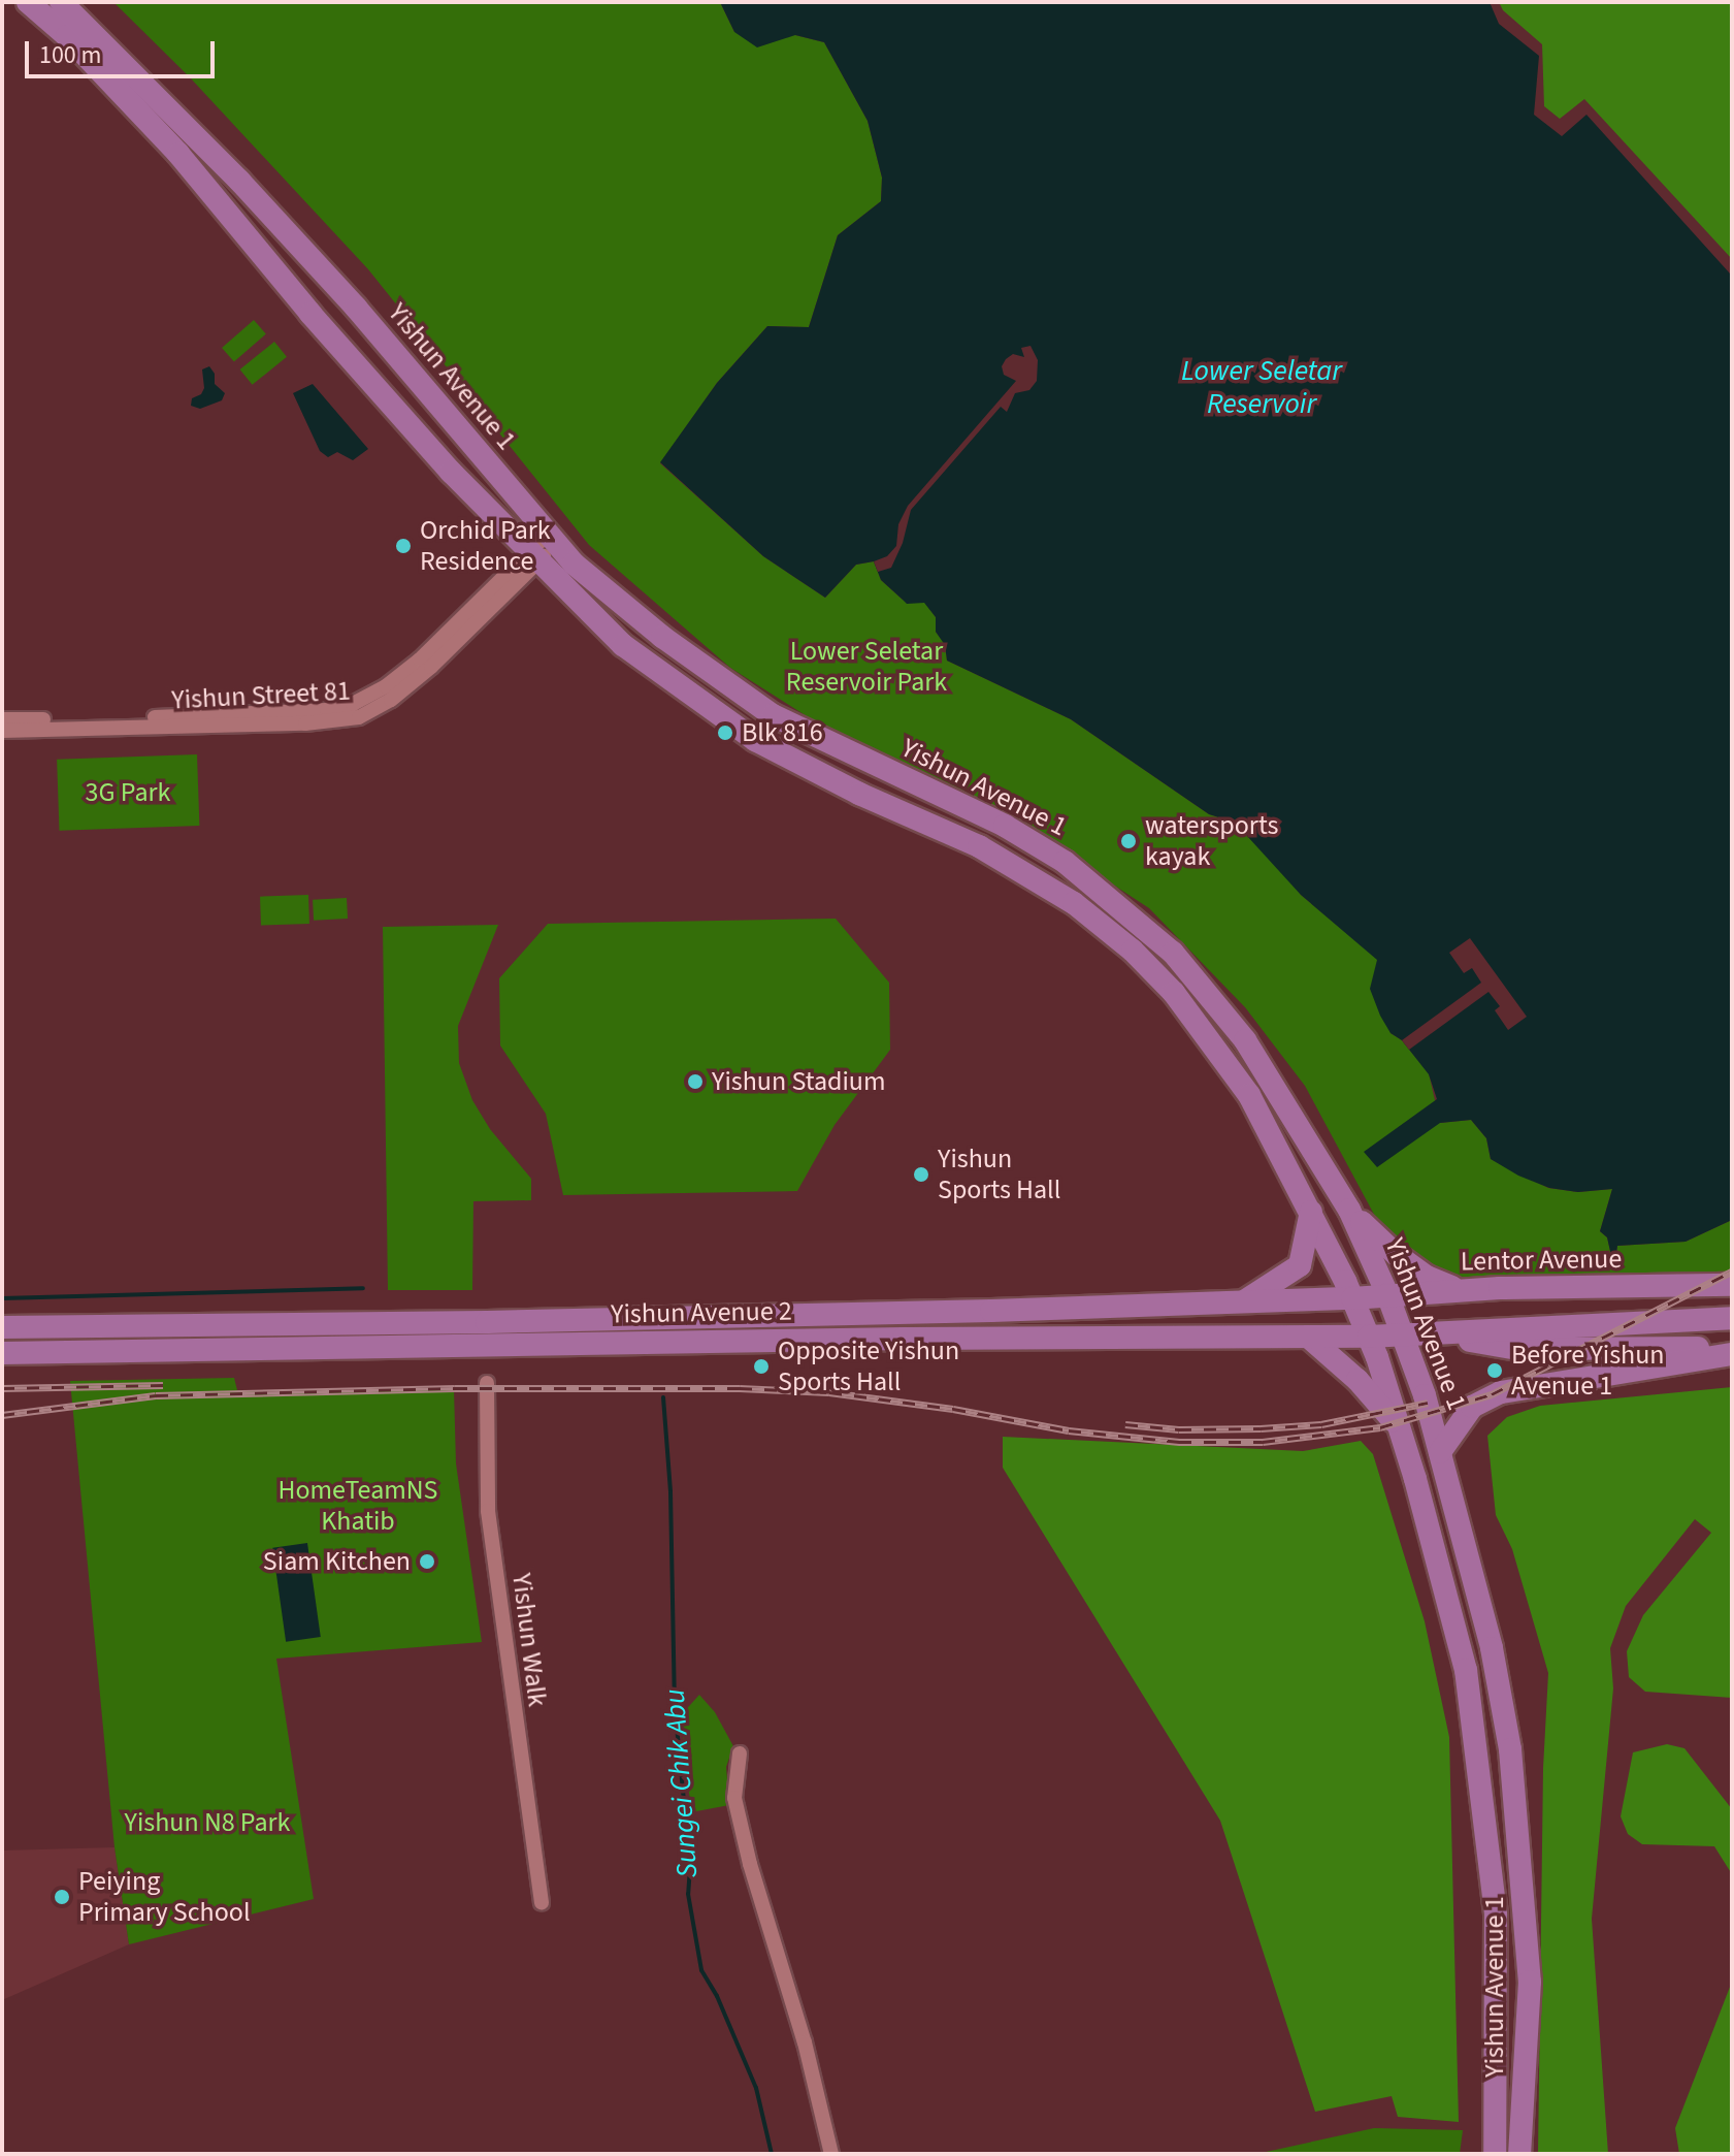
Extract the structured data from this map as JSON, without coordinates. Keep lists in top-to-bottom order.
{
  "streets": {
    "main road": ["Yishun Avenue 1", "Lentor Avenue", "Yishun Avenue 2"],
    "street": ["Yishun Street 81", "Yishun Walk"]
  },
  "crossings": [
    ["Yishun Avenue 1", "Yishun Street 81"],
    ["Yishun Avenue 1", "Lentor Avenue"],
    ["Yishun Avenue 1", "Yishun Avenue 2"],
    ["Lentor Avenue", "Yishun Avenue 2"]
  ],
  "water": ["Lower Seletar Reservoir", "Sungei Chik Abu"],
  "parks": [
    "Lower Seletar Reservoir Park",
    "3G Park",
    "HomeTeamNS Khatib",
    "Yishun N8 Park"
  ],
  "places": [
    "Orchid Park Residence",
    "Blk 816",
    "watersports kayak",
    "Yishun Stadium",
    "Yishun Sports Hall",
    "Opposite Yishun Sports Hall",
    "Before Yishun Avenue 1",
    "Siam Kitchen",
    "Peiying Primary School"
  ],
  "scale_bar": "100 m"
}
